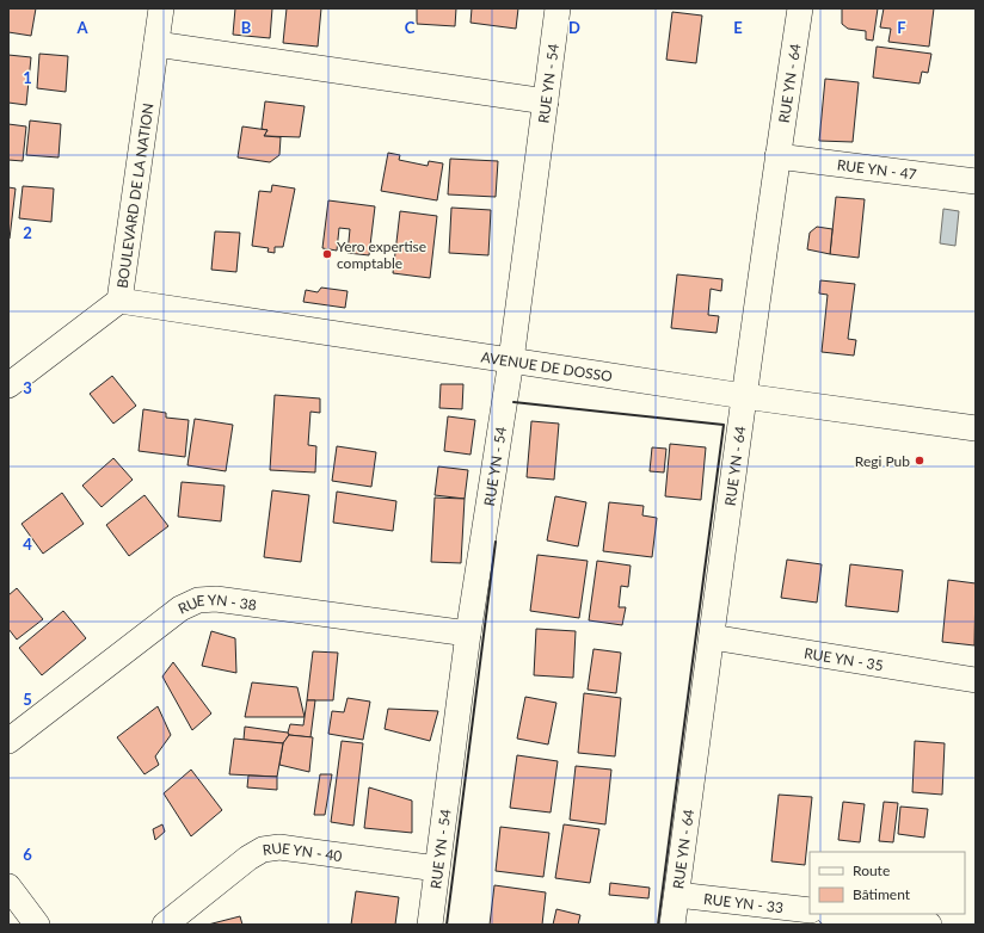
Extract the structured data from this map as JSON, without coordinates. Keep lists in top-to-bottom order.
{
  "streets": {
    "street": [
      "RUE YN - 54",
      "RUE YN - 64",
      "RUE YN - 47",
      "BOULEVARD DE LA NATION",
      "AVENUE DE DOSSO",
      "RUE YN - 38",
      "RUE YN - 35",
      "RUE YN - 40",
      "RUE YN - 33"
    ]
  },
  "crossings": [
    ["RUE YN - 54", "AVENUE DE DOSSO"],
    ["RUE YN - 54", "RUE YN - 38"],
    ["RUE YN - 54", "RUE YN - 40"],
    ["RUE YN - 64", "RUE YN - 47"],
    ["RUE YN - 64", "AVENUE DE DOSSO"],
    ["RUE YN - 64", "RUE YN - 35"],
    ["RUE YN - 64", "RUE YN - 33"],
    ["BOULEVARD DE LA NATION", "AVENUE DE DOSSO"]
  ],
  "places": ["Yero expertise comptable", "Regi Pub"],
  "legend": ["Route", "Bâtiment"],
  "grid": {
    "columns": [
      "A",
      "B",
      "C",
      "D",
      "E",
      "F"
    ],
    "rows": [
      "1",
      "2",
      "3",
      "4",
      "5",
      "6"
    ]
  }
}
